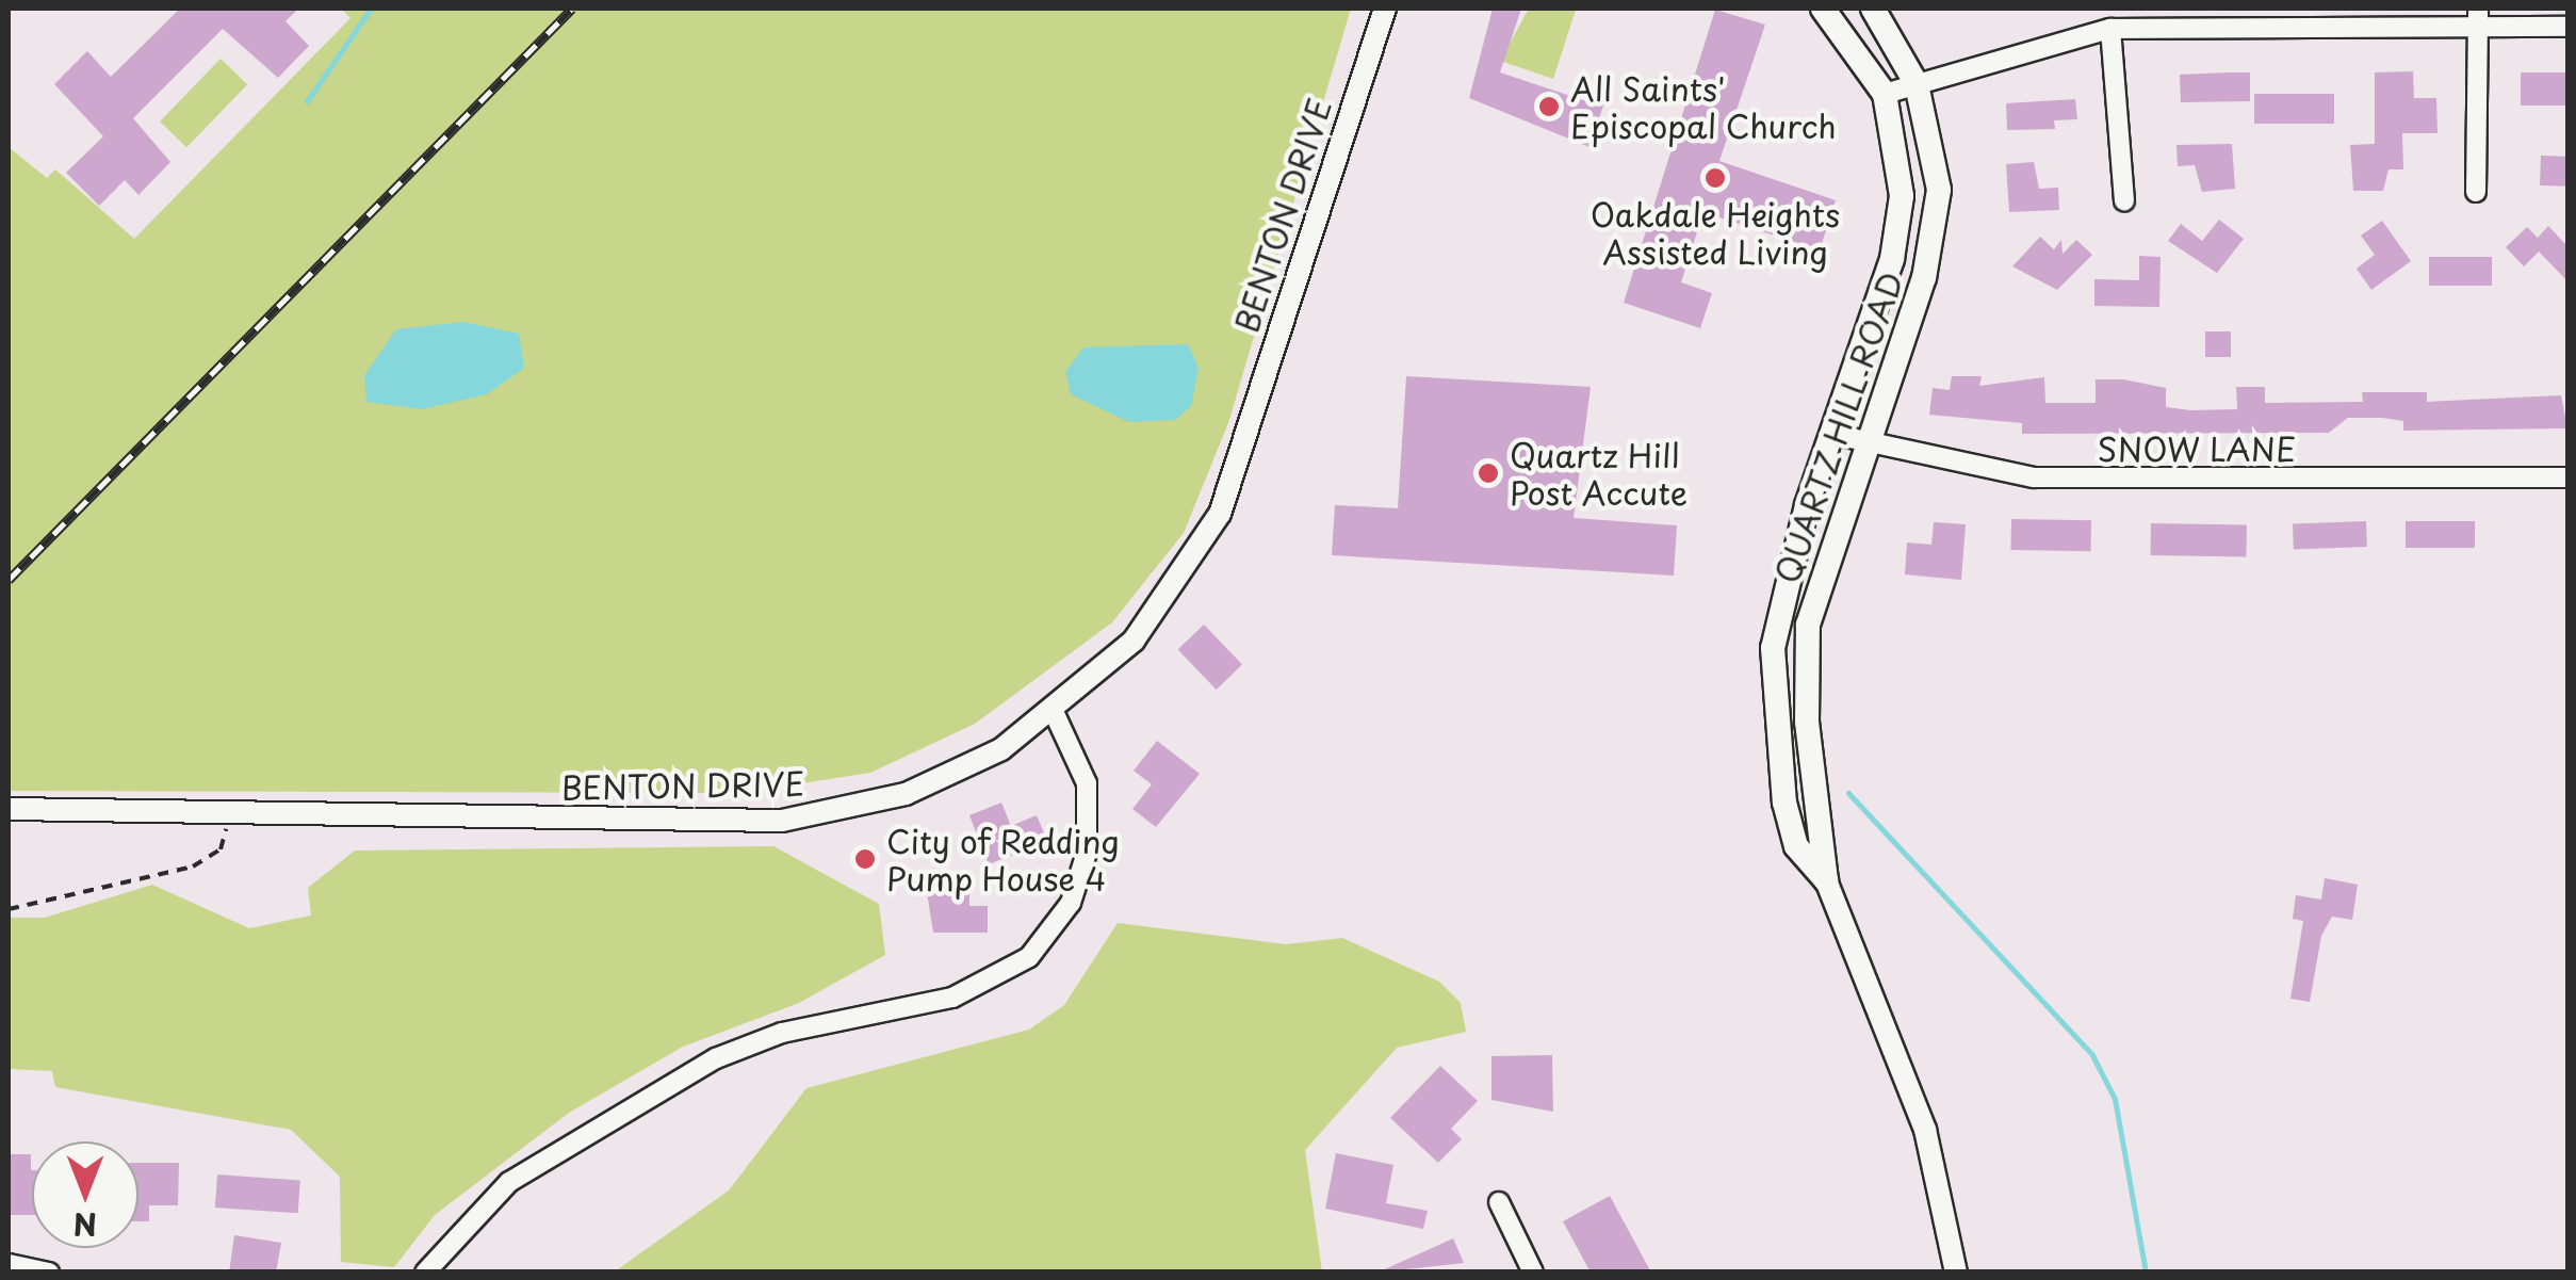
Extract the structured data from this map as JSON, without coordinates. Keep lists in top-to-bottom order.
{
  "streets": {
    "main road": ["QUARTZ HILL ROAD"],
    "street": ["BENTON DRIVE", "SNOW LANE"]
  },
  "crossings": [
    ["QUARTZ HILL ROAD", "SNOW LANE"]
  ],
  "places": [
    "All Saints' Episcopal Church",
    "Oakdale Heights Assisted Living",
    "Quartz Hill Post Accute",
    "City of Redding Pump House 4"
  ],
  "north": "bottom"
}
